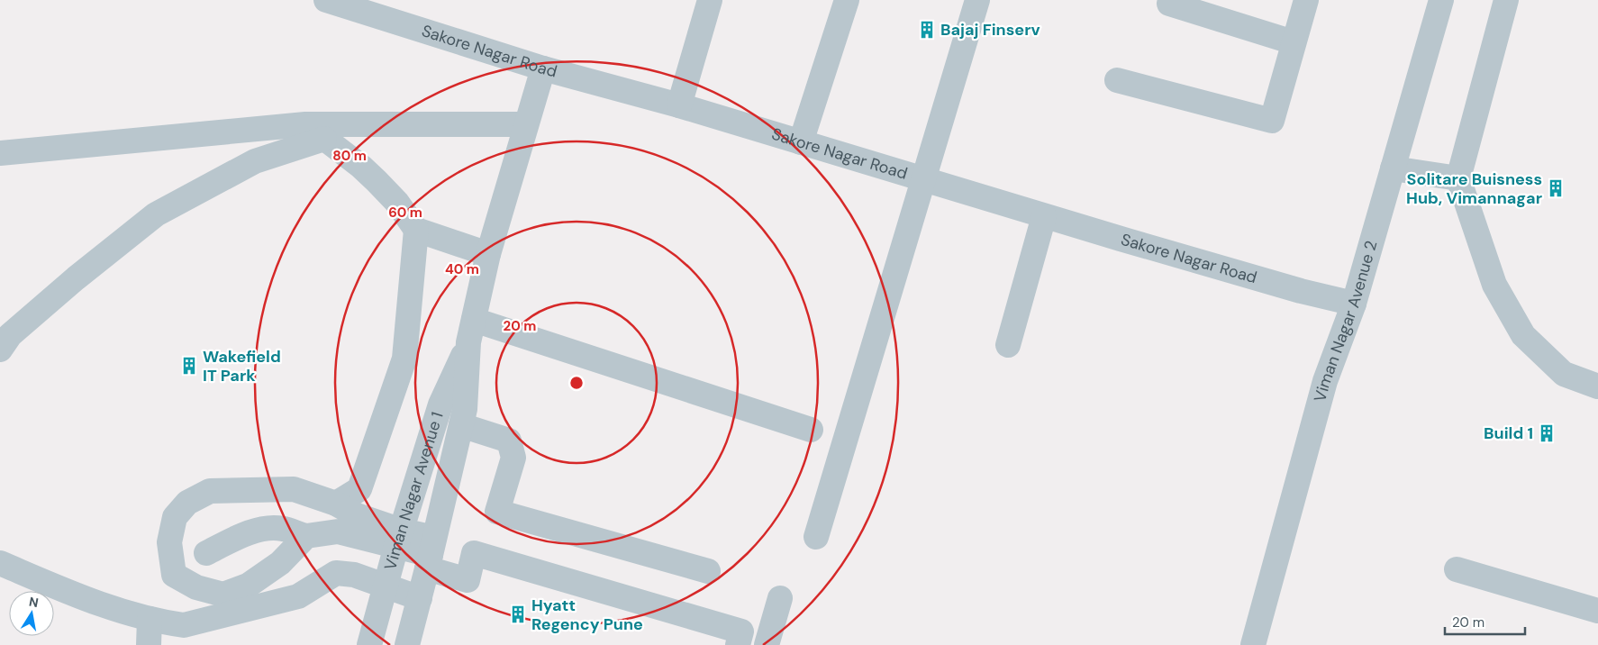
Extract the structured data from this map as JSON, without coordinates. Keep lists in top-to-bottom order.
{
  "streets": {
    "street": ["Sakore Nagar Road", "Viman Nagar Avenue 2", "Viman Nagar Avenue 1"]
  },
  "crossings": [
    ["Sakore Nagar Road", "Viman Nagar Avenue 2"],
    ["Sakore Nagar Road", "Viman Nagar Avenue 1"]
  ],
  "places": {
    "building": [
      "Bajaj Finserv",
      "Solitare Buisness Hub, Vimannagar",
      "Wakefield IT Park",
      "Build 1",
      "Hyatt Regency Pune"
    ]
  },
  "scale_bar": "20 m",
  "north": "top",
  "rings": [
    "80 m",
    "60 m",
    "40 m",
    "20 m"
  ]
}
